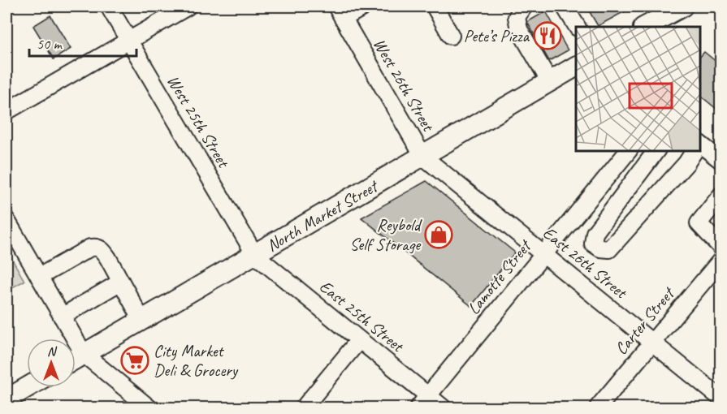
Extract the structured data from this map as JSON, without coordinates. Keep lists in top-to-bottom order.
{
  "streets": {
    "main road": ["North Market Street"],
    "street": [
      "West 26th Street",
      "West 25th Street",
      "East 26th Street",
      "Lamotte Street",
      "East 25th Street",
      "Carter Street"
    ]
  },
  "crossings": [
    ["West 26th Street", "North Market Street"],
    ["West 26th Street", "East 26th Street"],
    ["West 25th Street", "North Market Street"],
    ["West 25th Street", "East 25th Street"],
    ["North Market Street", "East 26th Street"],
    ["North Market Street", "East 25th Street"],
    ["East 26th Street", "Lamotte Street"],
    ["East 26th Street", "Carter Street"],
    ["Lamotte Street", "East 25th Street"]
  ],
  "places": {
    "restaurant": ["Pete’s Pizza"],
    "shop": ["Reybold Self Storage"],
    "supermarket": ["City Market Deli & Grocery"]
  },
  "scale_bar": "50 m",
  "north": "top"
}
